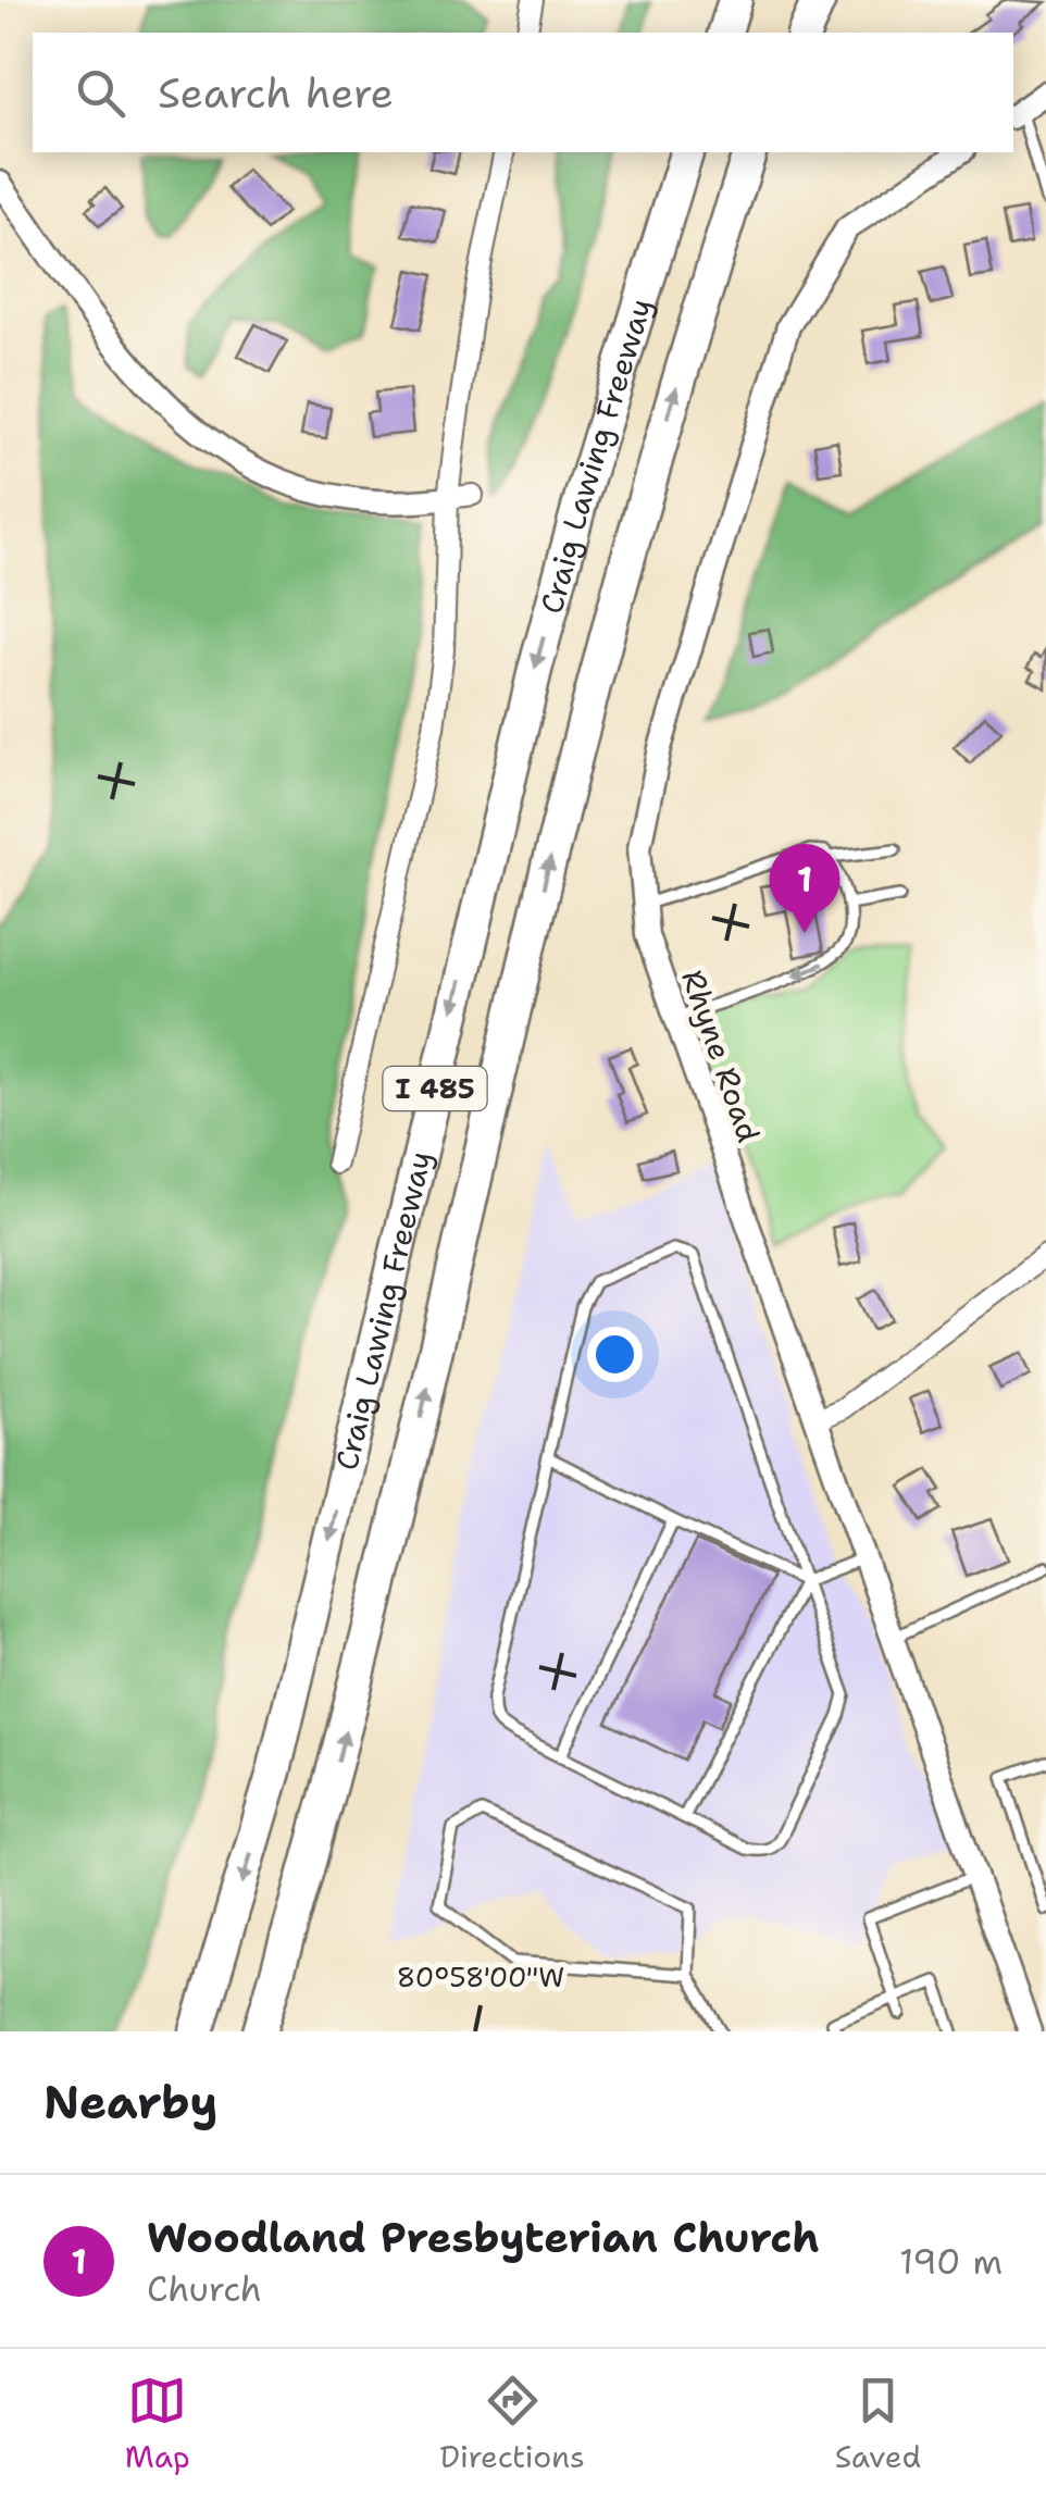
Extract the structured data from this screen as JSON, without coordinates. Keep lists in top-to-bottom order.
{
  "streets": {
    "highway": ["Craig Lawing Freeway", "I 485"],
    "street": ["Rhyne Road"]
  },
  "page": {
    "search": "Search here",
    "pins": "1",
    "heading": "Nearby",
    "list": [
      {
        "mark": "1",
        "name": "Woodland Presbyterian Church",
        "note": "Church",
        "value": "190 m"
      }
    ],
    "nav": ["Map", "Directions", "Saved"]
  },
  "coordinates": ["80°58'00\"W"]
}
